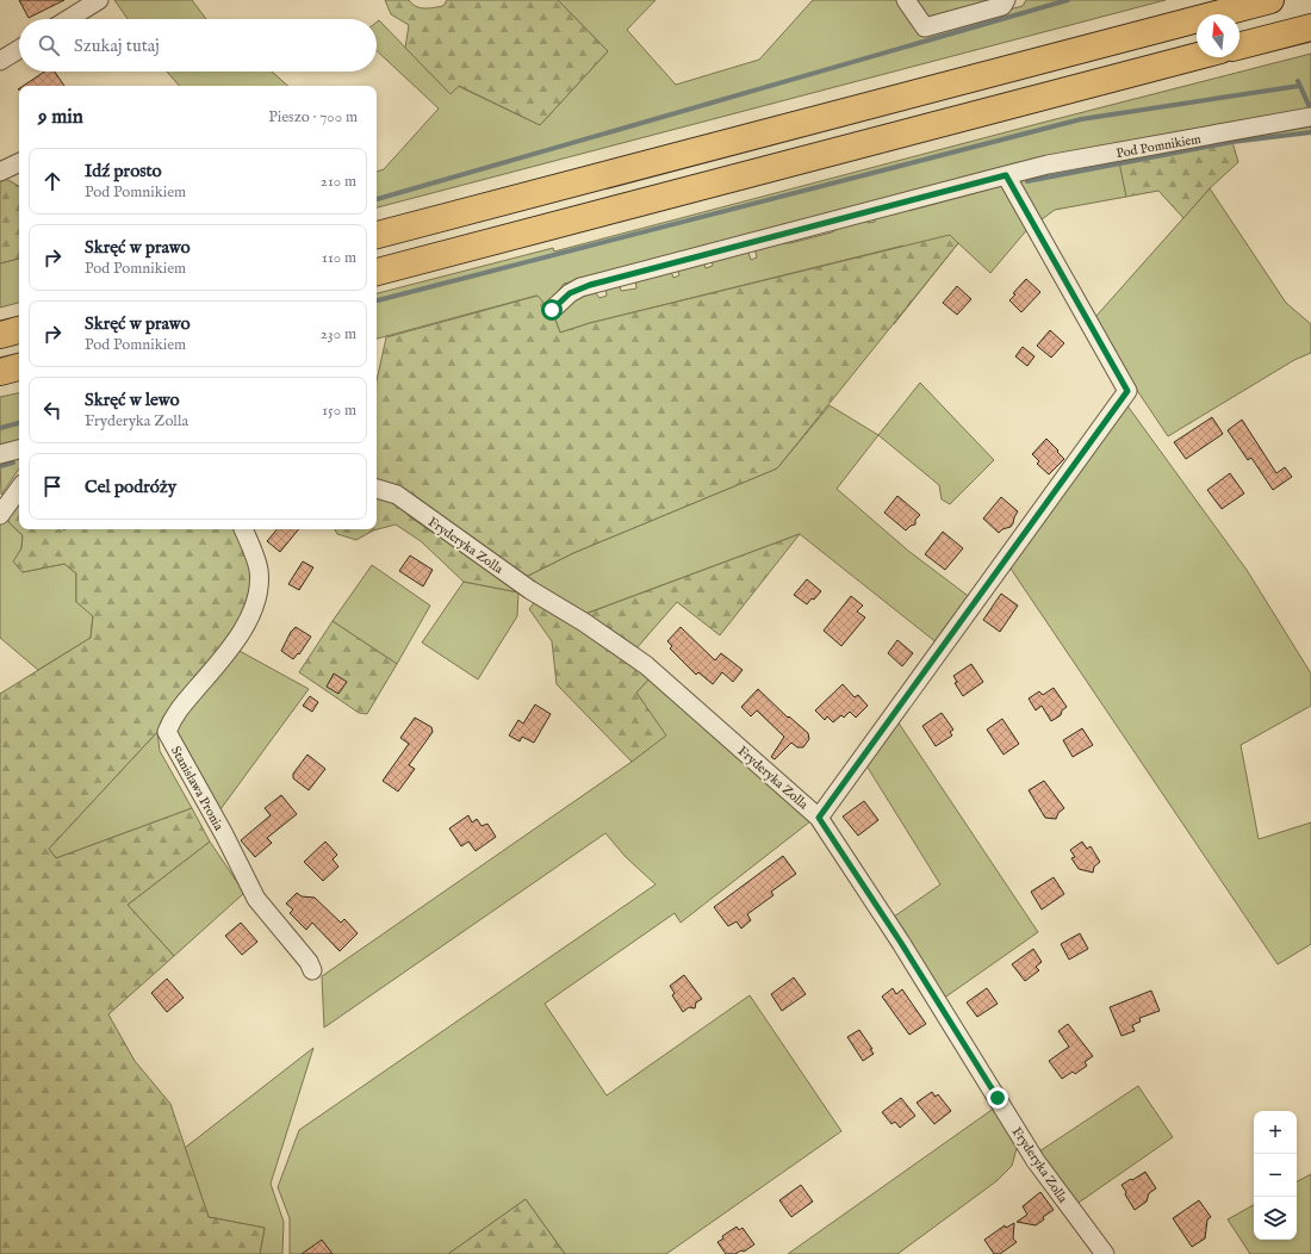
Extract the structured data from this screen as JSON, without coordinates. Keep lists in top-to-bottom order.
{
  "streets": {
    "street": ["Pod Pomnikiem", "Fryderyka Zolla", "Stanisława Pronia"]
  },
  "north": "top",
  "page": {
    "search": "Szukaj tutaj",
    "heading": ["9 min", "Pieszo · 700 m"],
    "list": [
      ["Idź prosto", "Pod Pomnikiem", "210 m"],
      ["Skręć w prawo", "Pod Pomnikiem", "110 m"],
      ["Skręć w prawo", "Pod Pomnikiem", "230 m"],
      ["Skręć w lewo", "Fryderyka Zolla", "150 m"],
      "Cel podróży"
    ],
    "map_buttons": ["+", "−"]
  }
}
